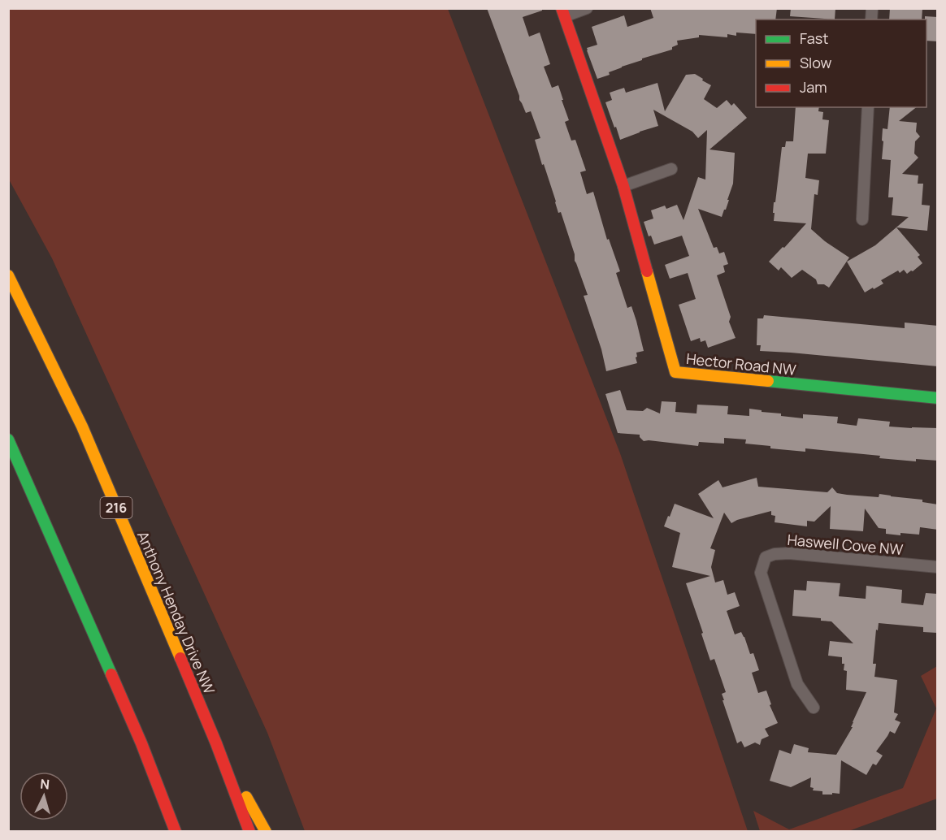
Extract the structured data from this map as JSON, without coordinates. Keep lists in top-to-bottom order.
{
  "streets": {
    "main road": ["Hector Road NW", "216", "Anthony Henday Drive NW"],
    "street": ["Haswell Cove NW"]
  },
  "legend": ["Fast", "Slow", "Jam"],
  "north": "top"
}
